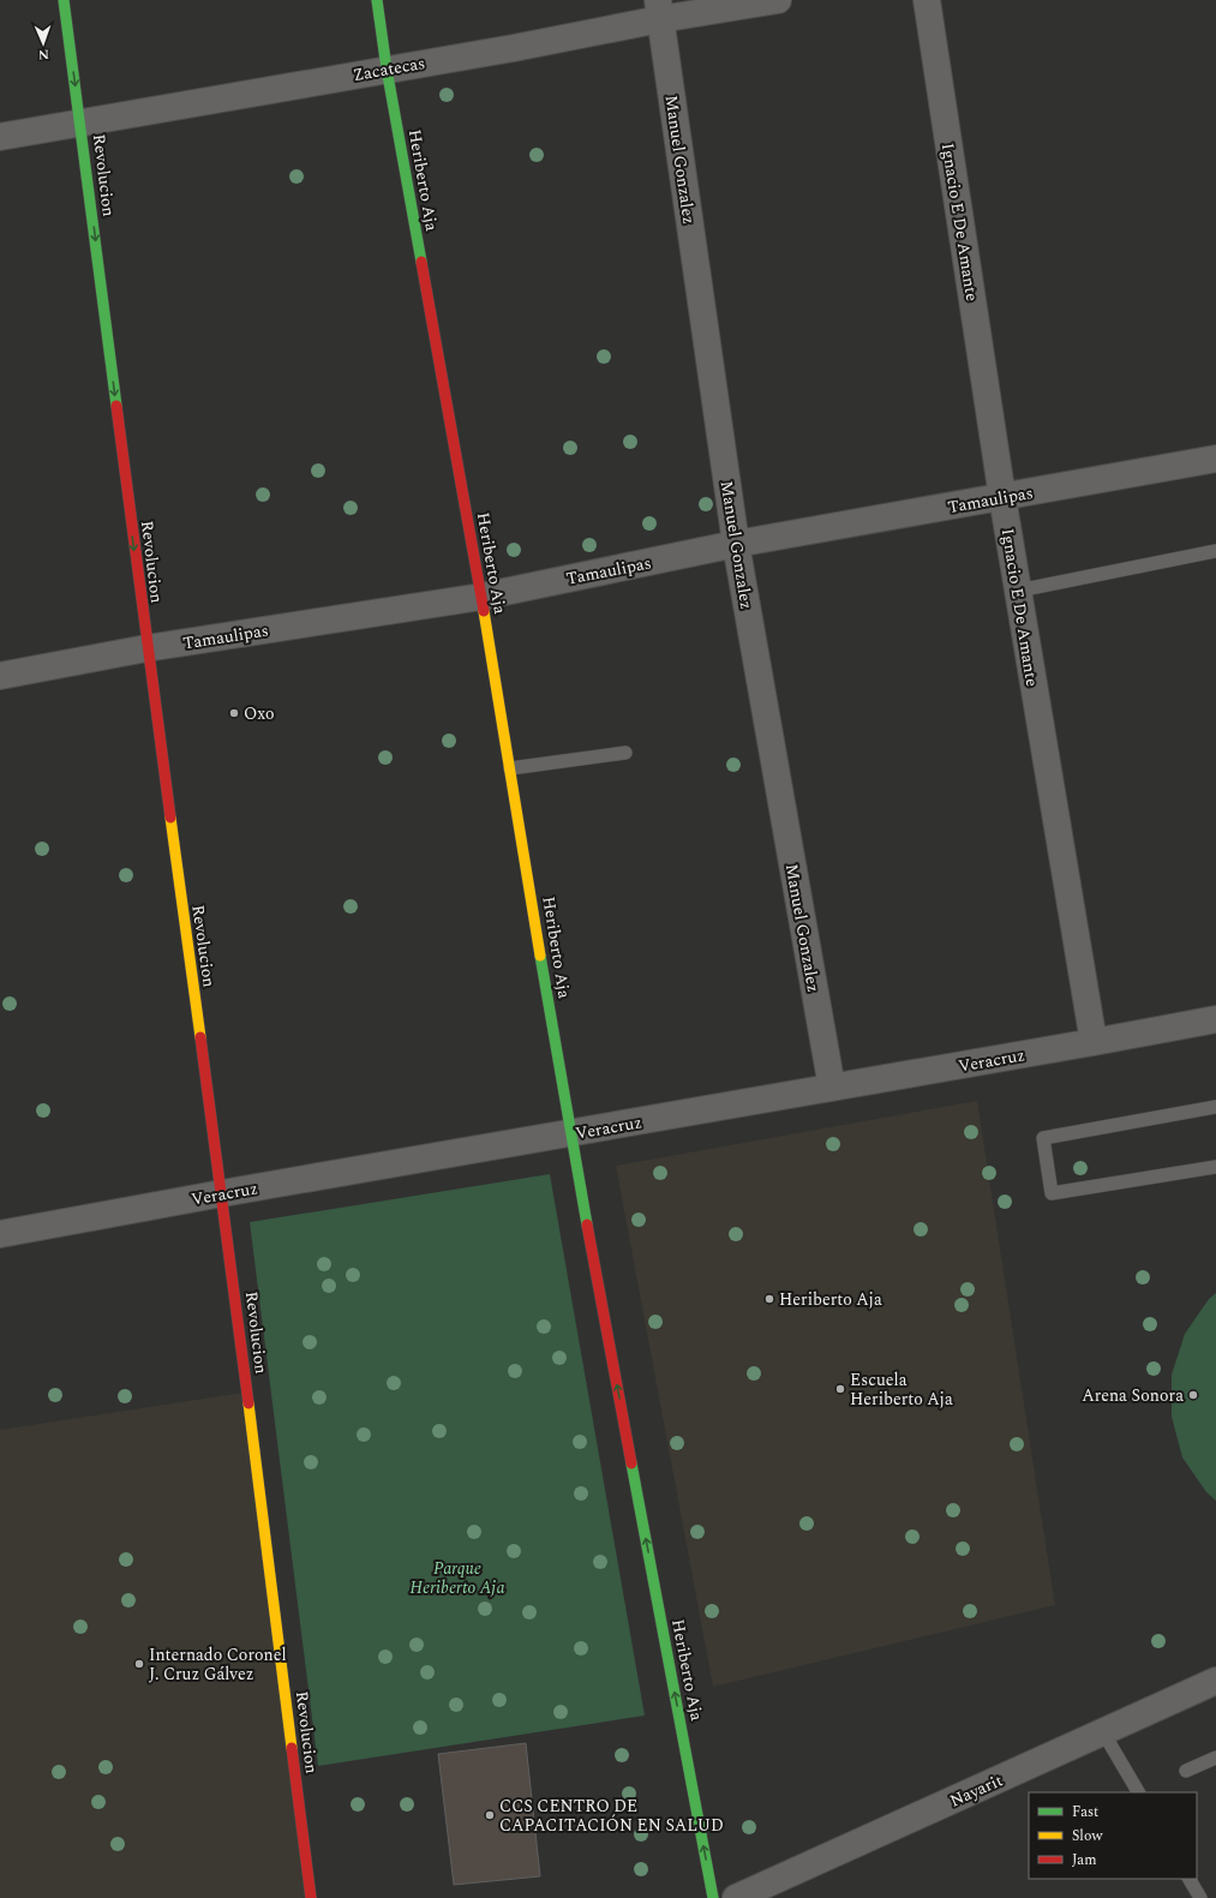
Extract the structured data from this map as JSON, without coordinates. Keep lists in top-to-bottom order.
{
  "streets": {
    "main road": ["Revolucion", "Heriberto Aja"],
    "street": [
      "Zacatecas",
      "Manuel Gonzalez",
      "Ignacio E De Amante",
      "Tamaulipas",
      "Veracruz",
      "Nayarit"
    ]
  },
  "crossings": [
    ["Zacatecas", "Manuel Gonzalez"],
    ["Zacatecas", "Revolucion"],
    ["Zacatecas", "Heriberto Aja"],
    ["Manuel Gonzalez", "Tamaulipas"],
    ["Manuel Gonzalez", "Veracruz"],
    ["Revolucion", "Tamaulipas"],
    ["Revolucion", "Veracruz"],
    ["Heriberto Aja", "Tamaulipas"],
    ["Heriberto Aja", "Veracruz"],
    ["Ignacio E De Amante", "Tamaulipas"],
    ["Ignacio E De Amante", "Veracruz"]
  ],
  "one_way": ["Heriberto Aja"],
  "parks": ["Parque Heriberto Aja"],
  "places": [
    "Oxo",
    "Heriberto Aja",
    "Escuela Heriberto Aja",
    "Arena Sonora",
    "Internado Coronel J. Cruz Gálvez",
    "CCS CENTRO DE CAPACITACIÓN EN SALUD"
  ],
  "legend": ["Fast", "Slow", "Jam"],
  "north": "bottom"
}
